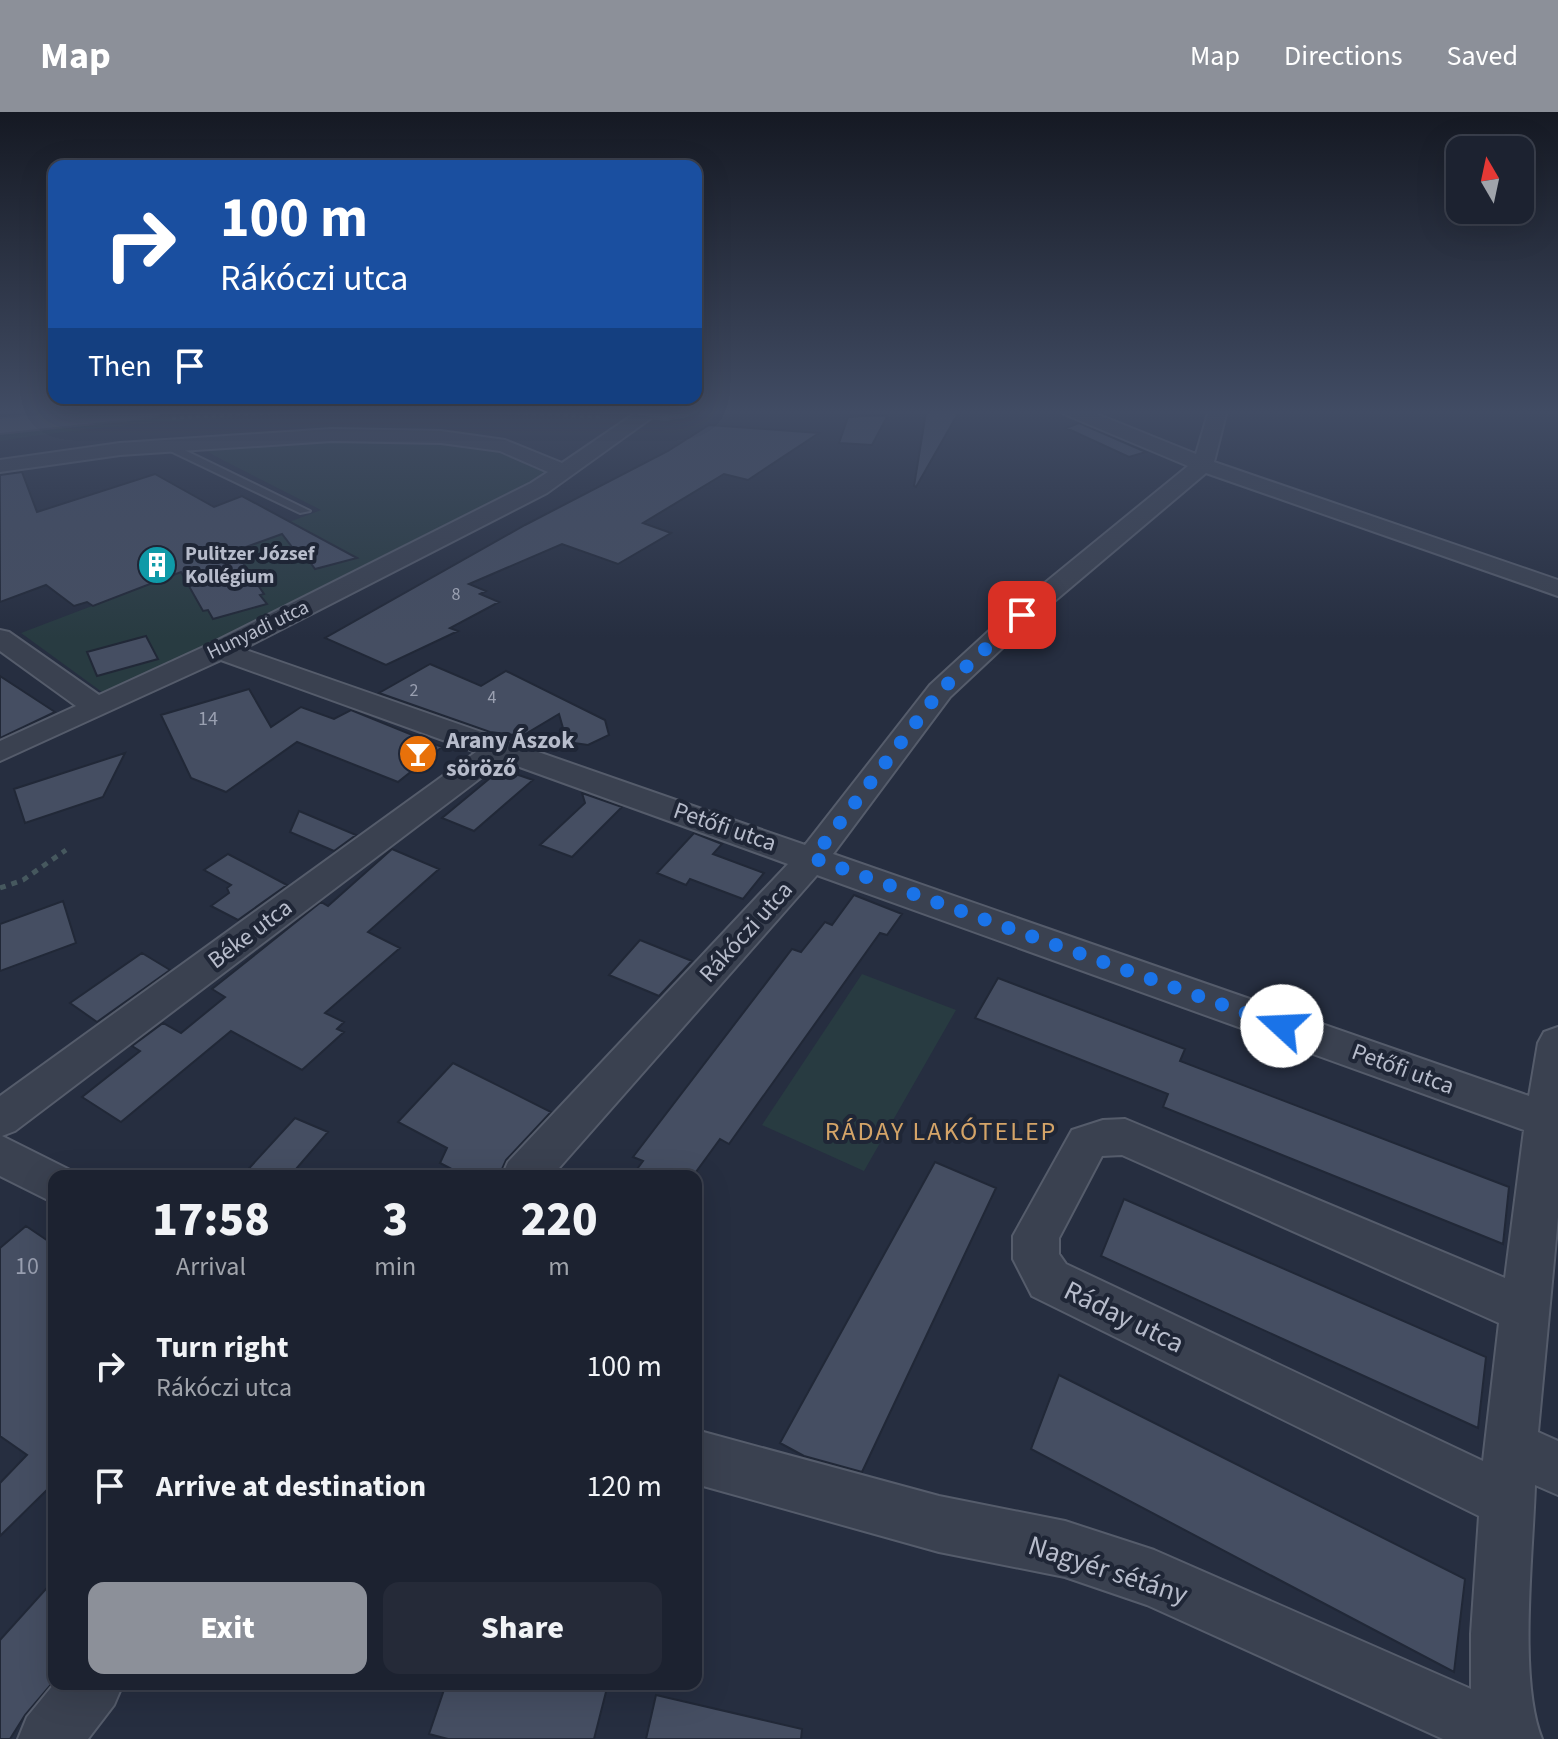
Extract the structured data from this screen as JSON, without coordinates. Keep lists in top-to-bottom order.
{
  "streets": {
    "street": [
      "Hunyadi utca",
      "Petőfi utca",
      "Rákóczi utca",
      "Béke utca",
      "Ráday utca",
      "Nagyér sétány"
    ]
  },
  "crossings": [
    ["Hunyadi utca", "Petőfi utca"],
    ["Petőfi utca", "Rákóczi utca"],
    ["Petőfi utca", "Béke utca"]
  ],
  "districts": ["RÁDAY LAKÓTELEP"],
  "places": {
    "building": ["Pulitzer József Kollégium"],
    "bar": ["Arany Ászok söröző"]
  },
  "house_numbers": [
    "8",
    "2",
    "4",
    "14",
    "10"
  ],
  "north": "top",
  "page": {
    "header": "Map",
    "nav": ["Map", "Directions", "Saved"],
    "turn": ["100 m", "Rákóczi utca"],
    "then": "Then",
    "eta": [
      "17:58",
      "Arrival",
      "3",
      "min",
      "220",
      "m"
    ],
    "list": [
      {
        "name": "Turn right",
        "note": "Rákóczi utca",
        "value": "100 m"
      },
      {
        "name": "Arrive at destination",
        "value": "120 m"
      }
    ],
    "buttons": ["Exit", "Share"]
  }
}
